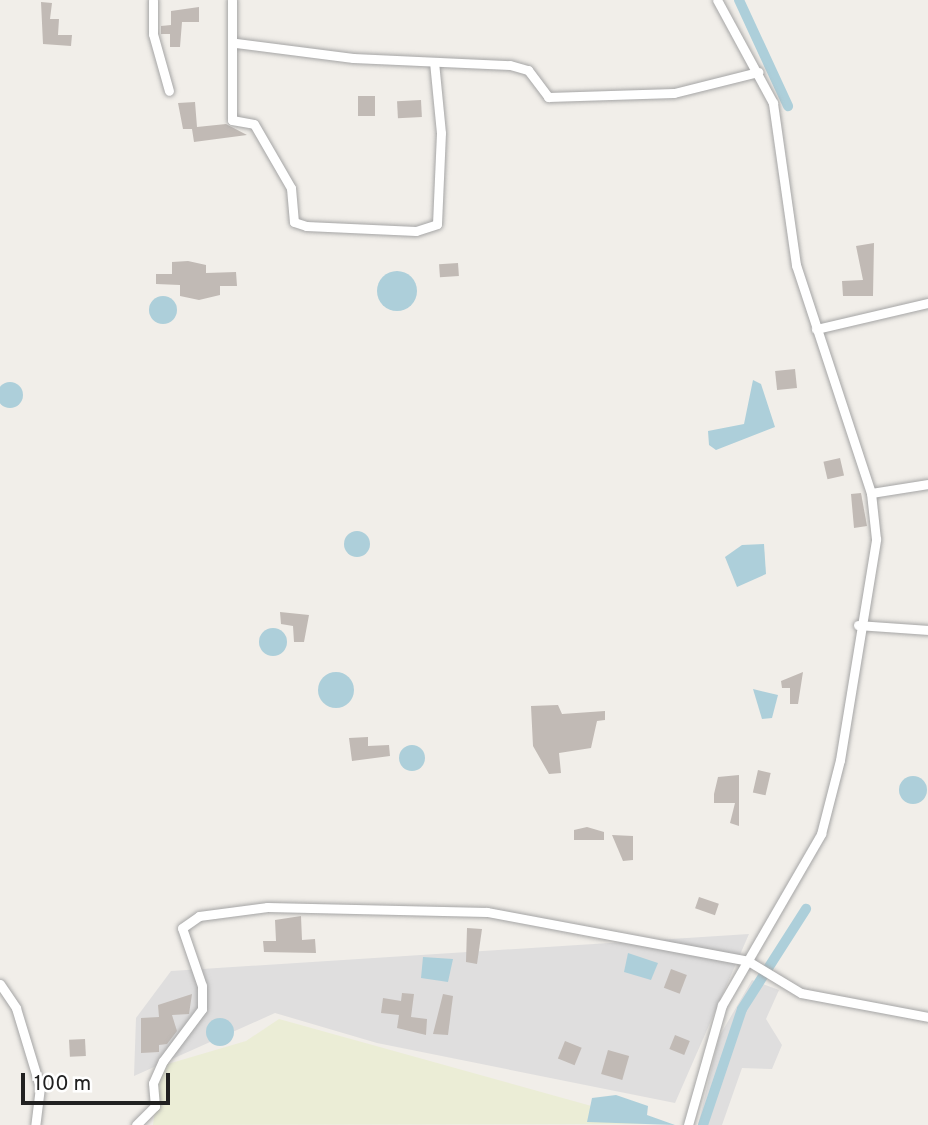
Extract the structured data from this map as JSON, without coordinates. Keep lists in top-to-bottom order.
{
  "scale_bar": "100 m"
}
